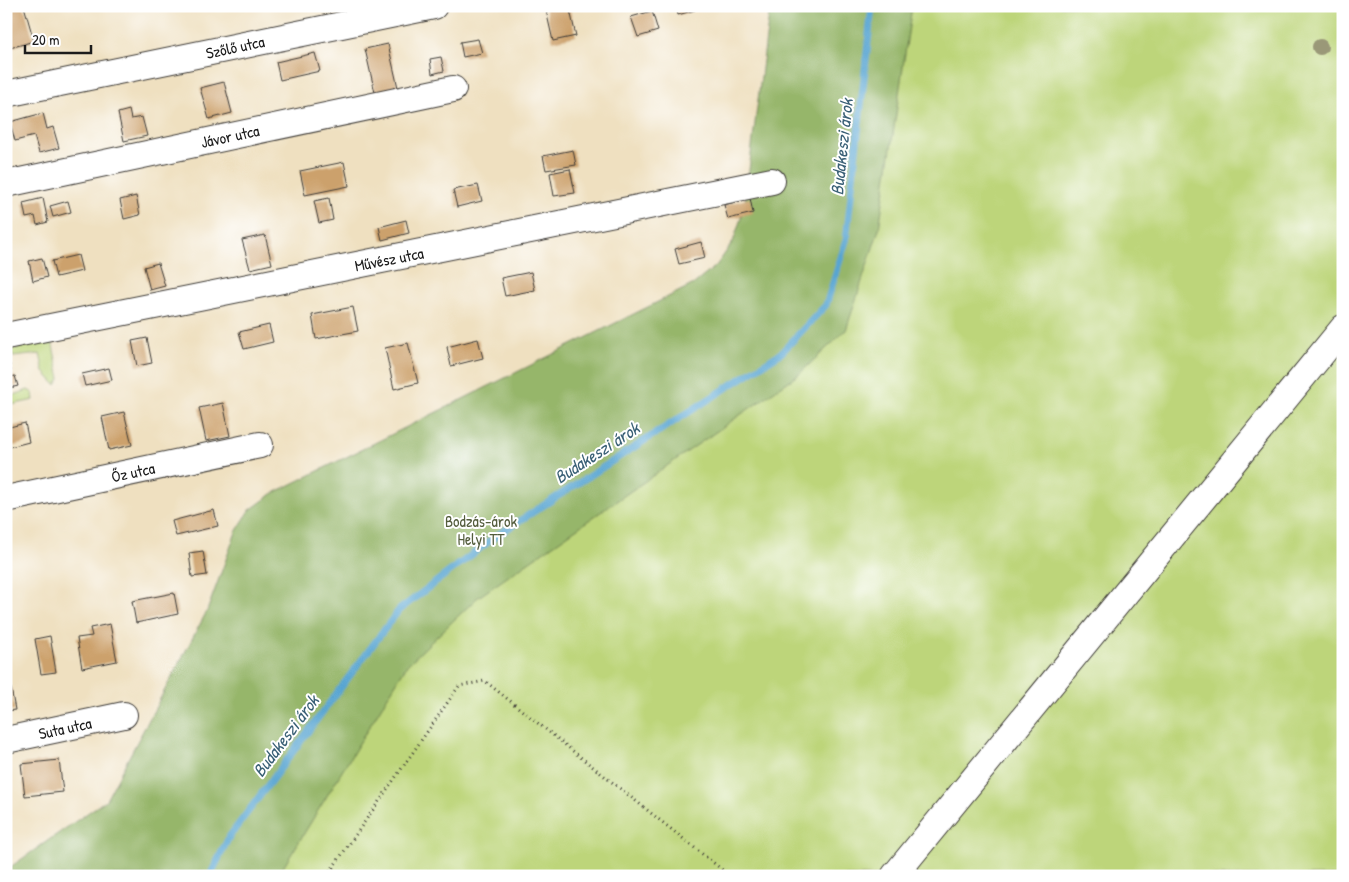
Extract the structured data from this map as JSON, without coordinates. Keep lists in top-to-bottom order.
{
  "streets": {
    "street": [
      "Szőlő utca",
      "Jávor utca",
      "Művész utca",
      "Őz utca",
      "Suta utca"
    ]
  },
  "water": ["Budakeszi árok"],
  "parks": ["Bodzás-árok Helyi TT"],
  "scale_bar": "20 m"
}
